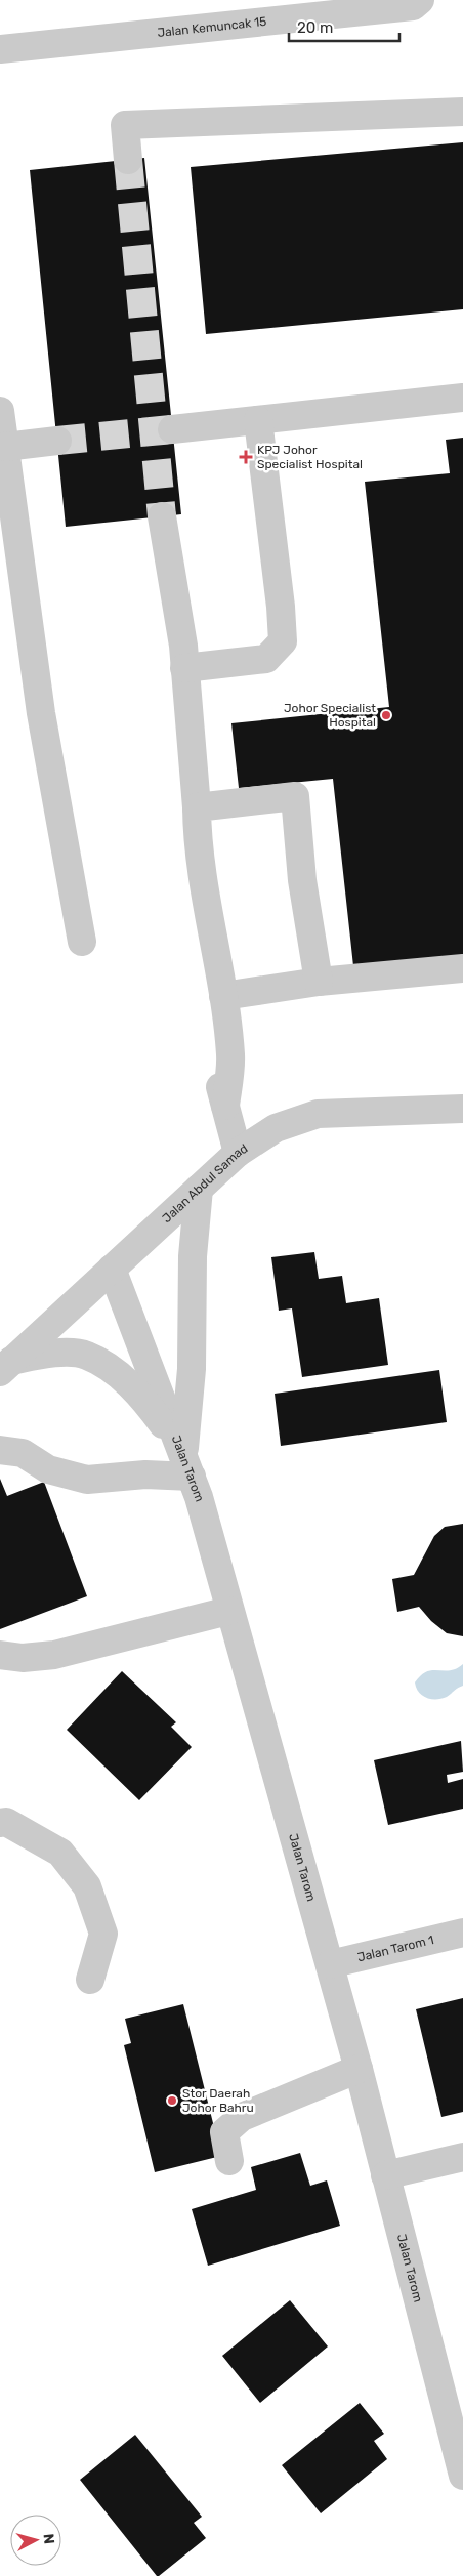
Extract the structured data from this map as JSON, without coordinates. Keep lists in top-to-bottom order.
{
  "streets": {
    "street": [
      "Jalan Kemuncak 15",
      "Jalan Abdul Samad",
      "Jalan Tarom",
      "Jalan Tarom 1"
    ]
  },
  "crossings": [
    ["Jalan Abdul Samad", "Jalan Tarom"],
    ["Jalan Tarom", "Jalan Tarom 1"]
  ],
  "places": {
    "health": ["KPJ Johor Specialist Hospital"],
    "other": ["Johor Specialist Hospital", "Stor Daerah Johor Bahru"]
  },
  "scale_bar": "20 m",
  "north": "right"
}
